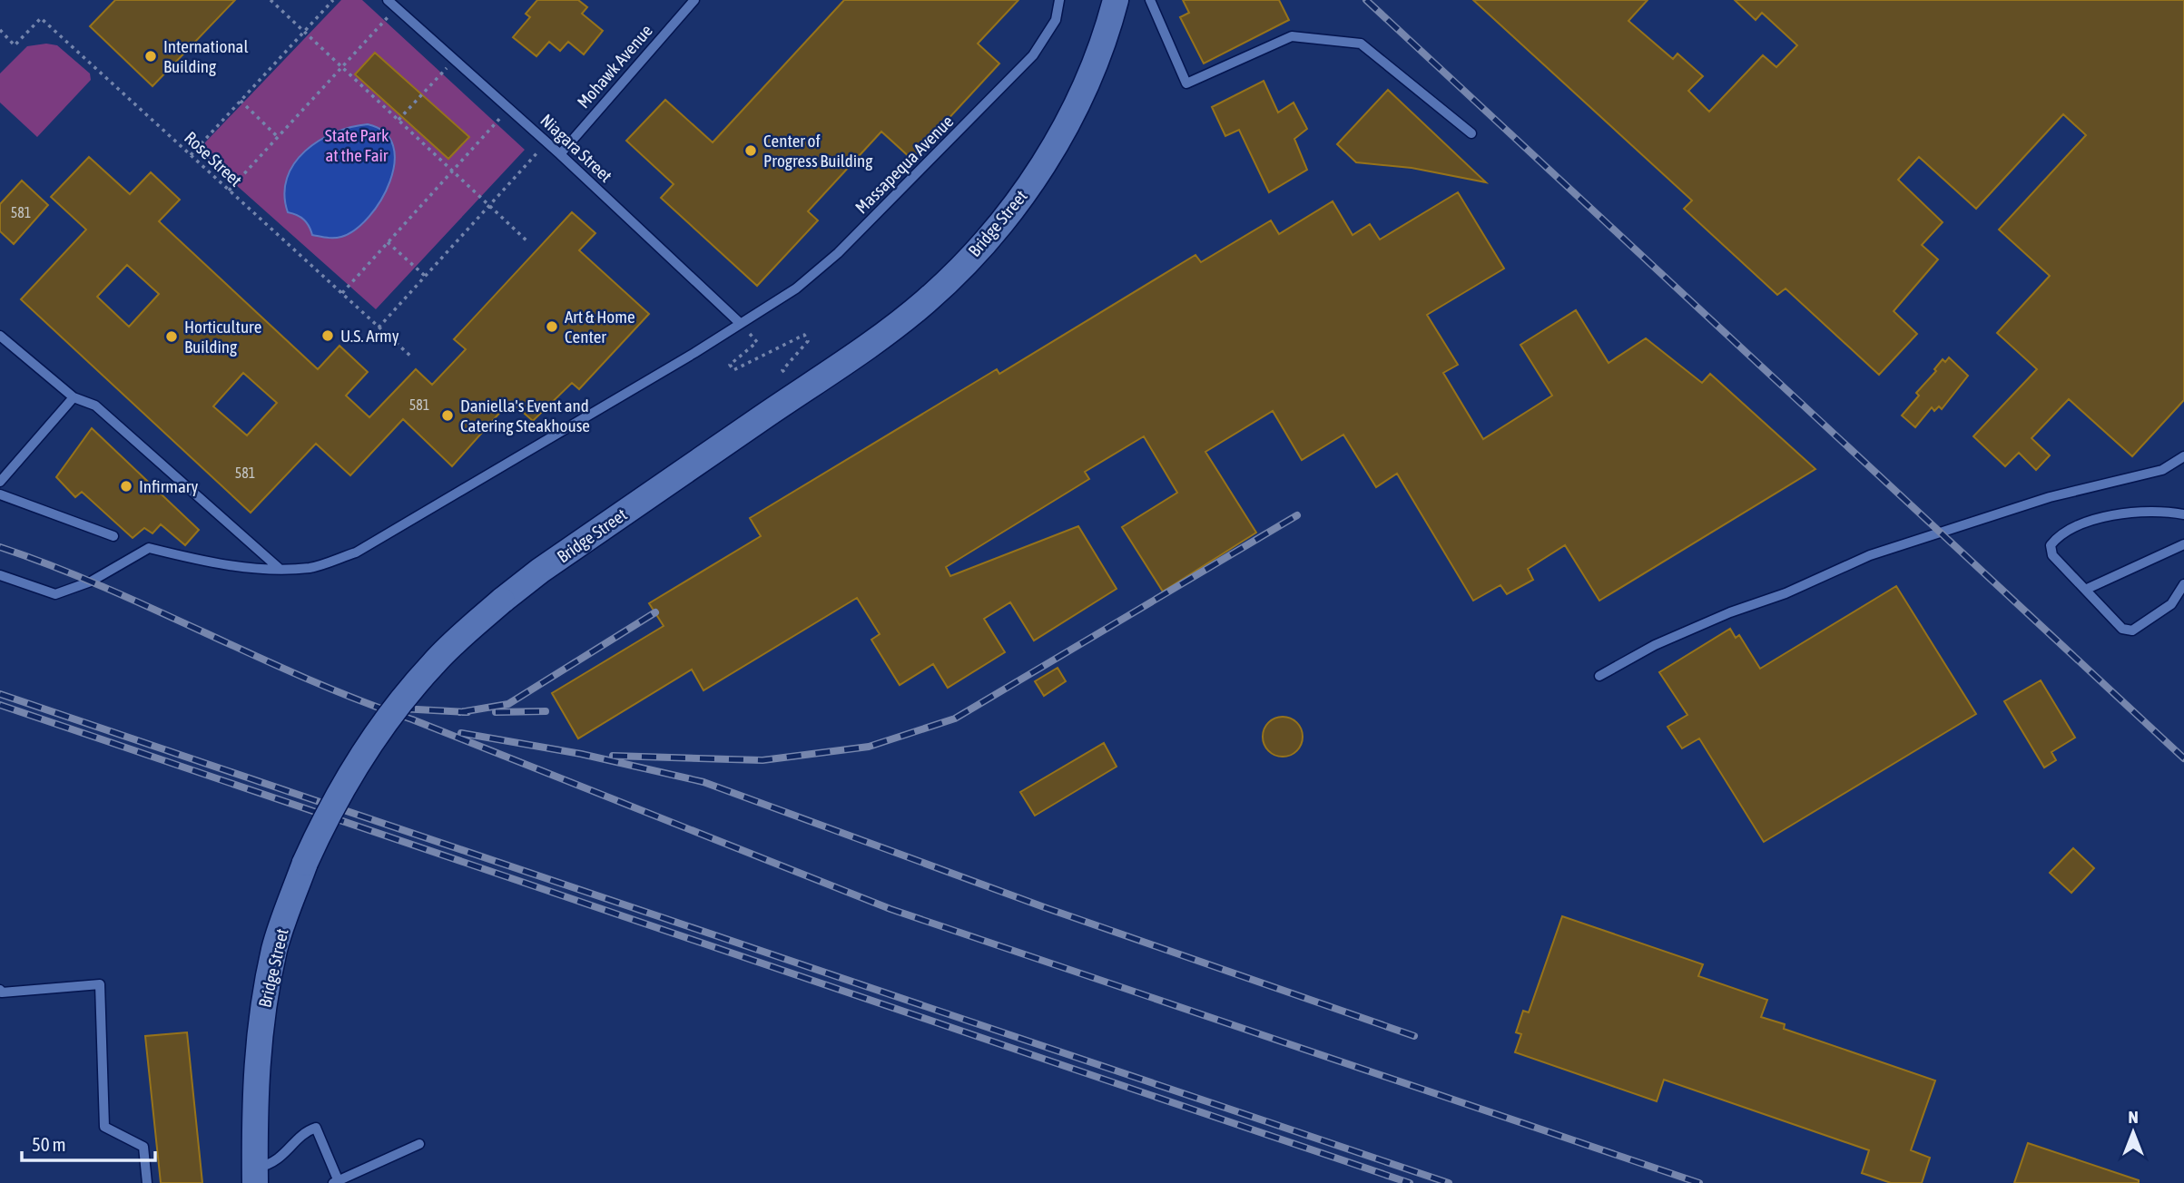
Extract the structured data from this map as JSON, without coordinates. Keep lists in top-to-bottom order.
{
  "streets": {
    "main road": ["Bridge Street"],
    "lane": ["Mohawk Avenue", "Niagara Street", "Massapequa Avenue"],
    "path": ["Rose Street"]
  },
  "crossings": [
    ["Mohawk Avenue", "Niagara Street"],
    ["Niagara Street", "Massapequa Avenue"]
  ],
  "parks": ["State Park at the Fair"],
  "places": [
    "International Building",
    "Center of Progress Building",
    "Art & Home Center",
    "U.S. Army",
    "Horticulture Building",
    "Daniella's Event and Catering Steakhouse",
    "Infirmary"
  ],
  "house_numbers": ["581", "581", "581"],
  "scale_bar": "50 m",
  "north": "top"
}
